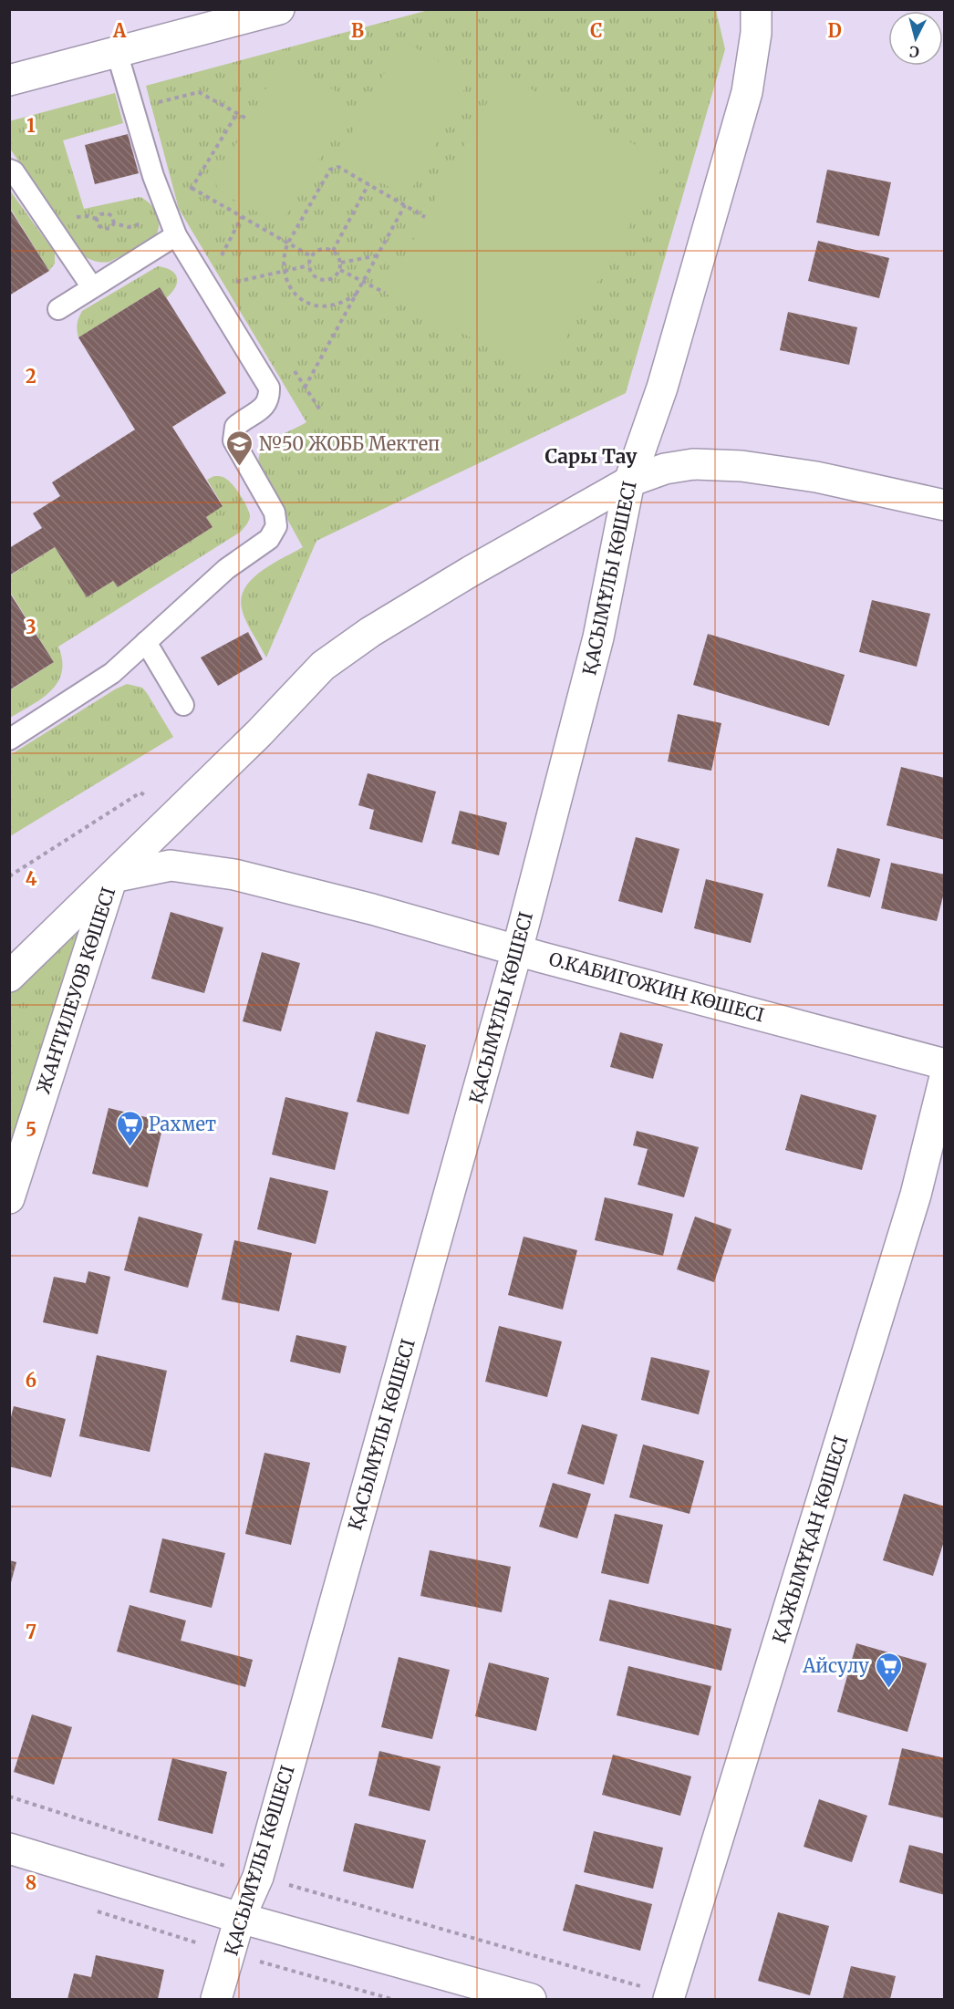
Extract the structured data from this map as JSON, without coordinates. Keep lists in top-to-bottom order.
{
  "streets": {
    "street": [
      "ҚАСЫМҰЛЫ КӨШЕСІ",
      "О.КАБИГОЖИН КӨШЕСІ",
      "ЖАНТИЛЕУОВ КӨШЕСІ",
      "ҚАЖЫМҰҚАН КӨШЕСІ"
    ]
  },
  "crossings": [
    ["ҚАСЫМҰЛЫ КӨШЕСІ", "О.КАБИГОЖИН КӨШЕСІ"],
    ["О.КАБИГОЖИН КӨШЕСІ", "ЖАНТИЛЕУОВ КӨШЕСІ"]
  ],
  "districts": ["Сары Тау"],
  "places": {
    "school or university": ["№50 ЖОББ Мектеп"],
    "supermarket": ["Рахмет", "Айсулу"]
  },
  "north": "bottom",
  "grid": {
    "columns": [
      "A",
      "B",
      "C",
      "D"
    ],
    "rows": [
      "1",
      "2",
      "3",
      "4",
      "5",
      "6",
      "7",
      "8"
    ]
  }
}
